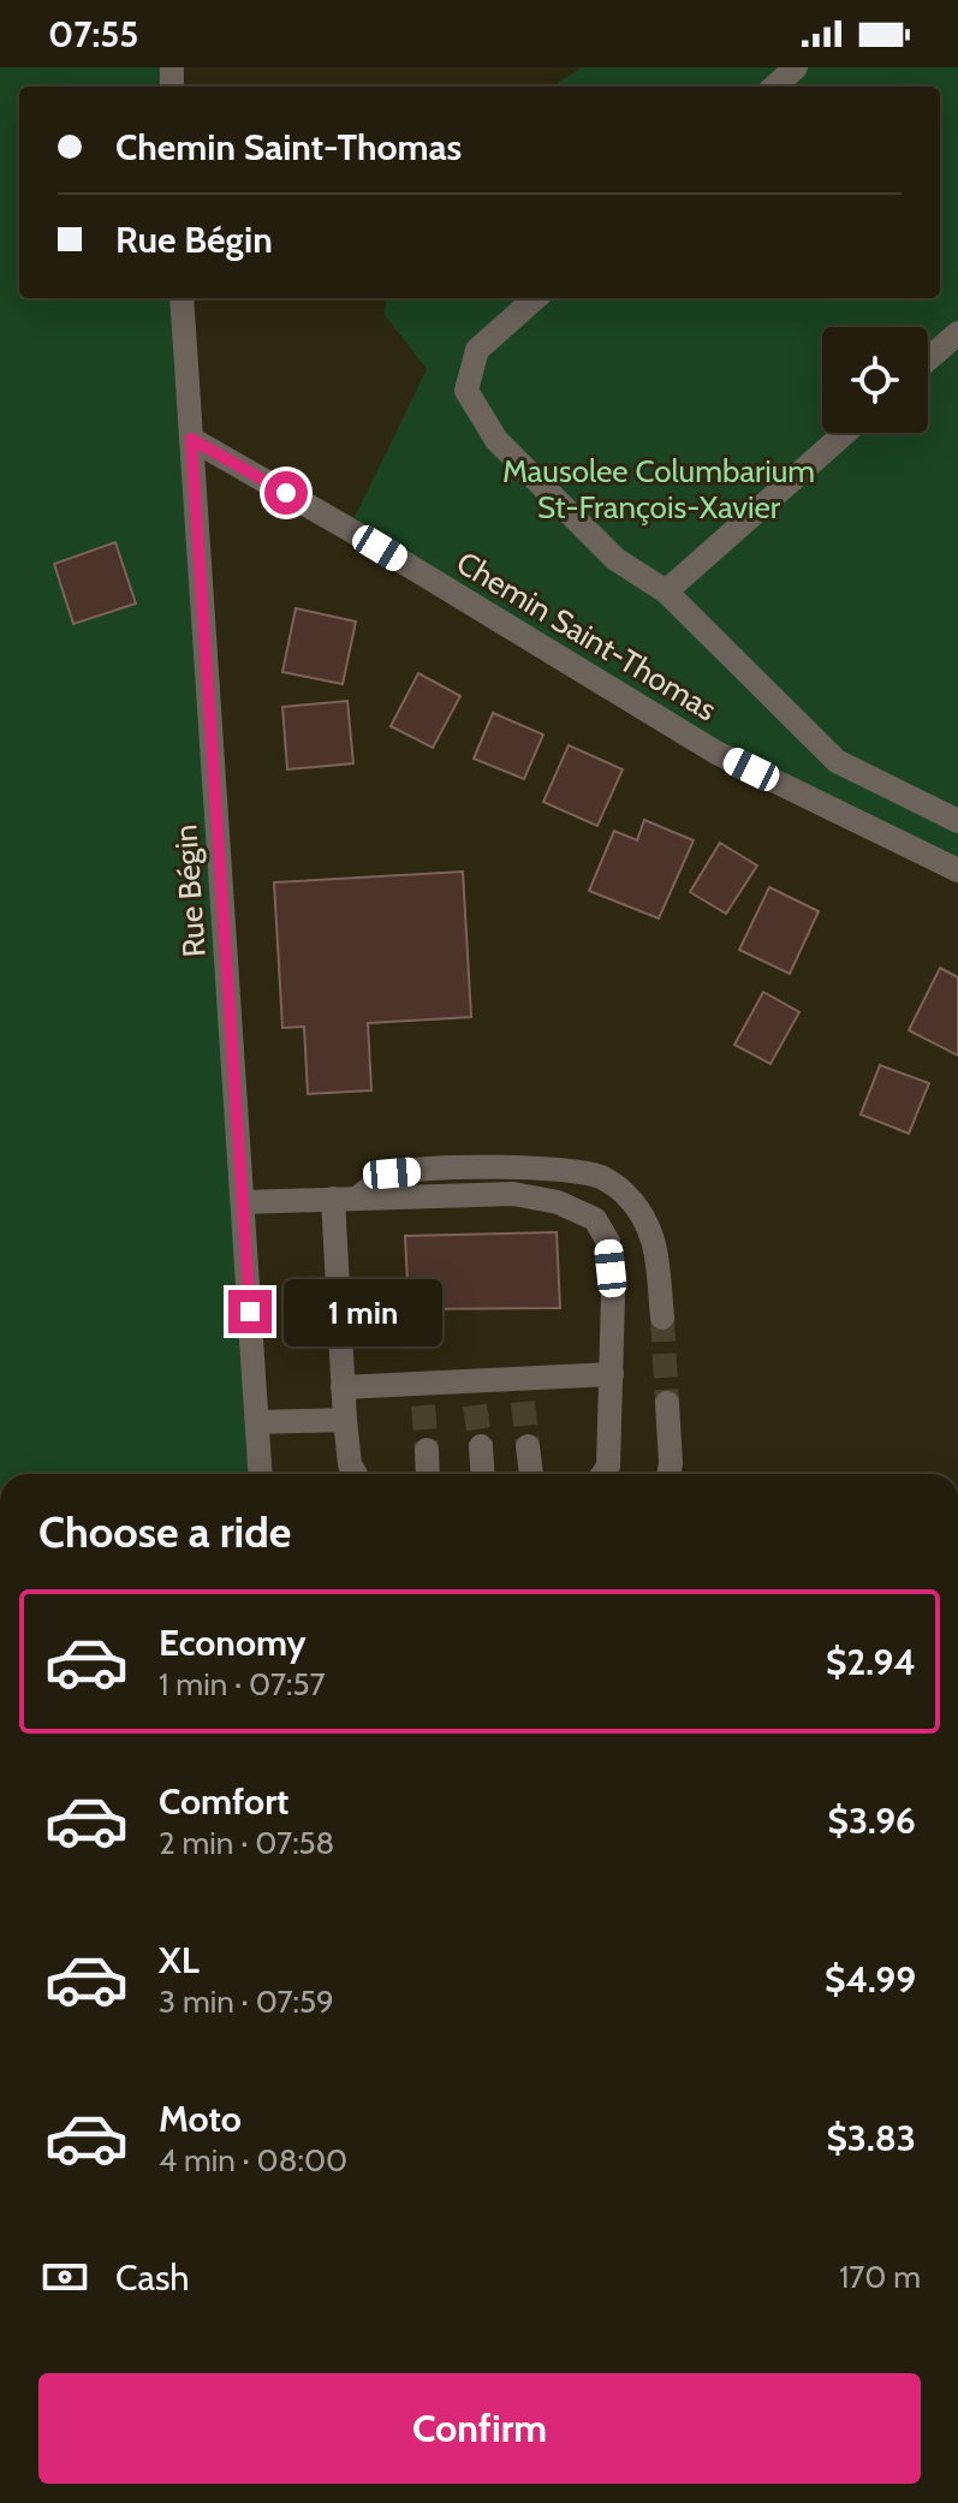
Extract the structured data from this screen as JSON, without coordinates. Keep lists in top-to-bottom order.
{
  "streets": {
    "street": ["Chemin Saint-Thomas", "Rue Bégin"]
  },
  "crossings": [
    ["Chemin Saint-Thomas", "Rue Bégin"]
  ],
  "parks": ["Mausolee Columbarium St-François-Xavier"],
  "page": {
    "status": "07:55",
    "banner": ["Chemin Saint-Thomas", "Rue Bégin"],
    "bubble": "1 min",
    "heading": "Choose a ride",
    "list": [
      {
        "name": "Economy",
        "note": "1 min · 07:57",
        "value": "$2.94"
      },
      {
        "name": "Comfort",
        "note": "2 min · 07:58",
        "value": "$3.96"
      },
      {
        "name": "XL",
        "note": "3 min · 07:59",
        "value": "$4.99"
      },
      {
        "name": "Moto",
        "note": "4 min · 08:00",
        "value": "$3.83"
      }
    ],
    "pay": ["Cash", "170 m"],
    "buttons": "Confirm"
  }
}
